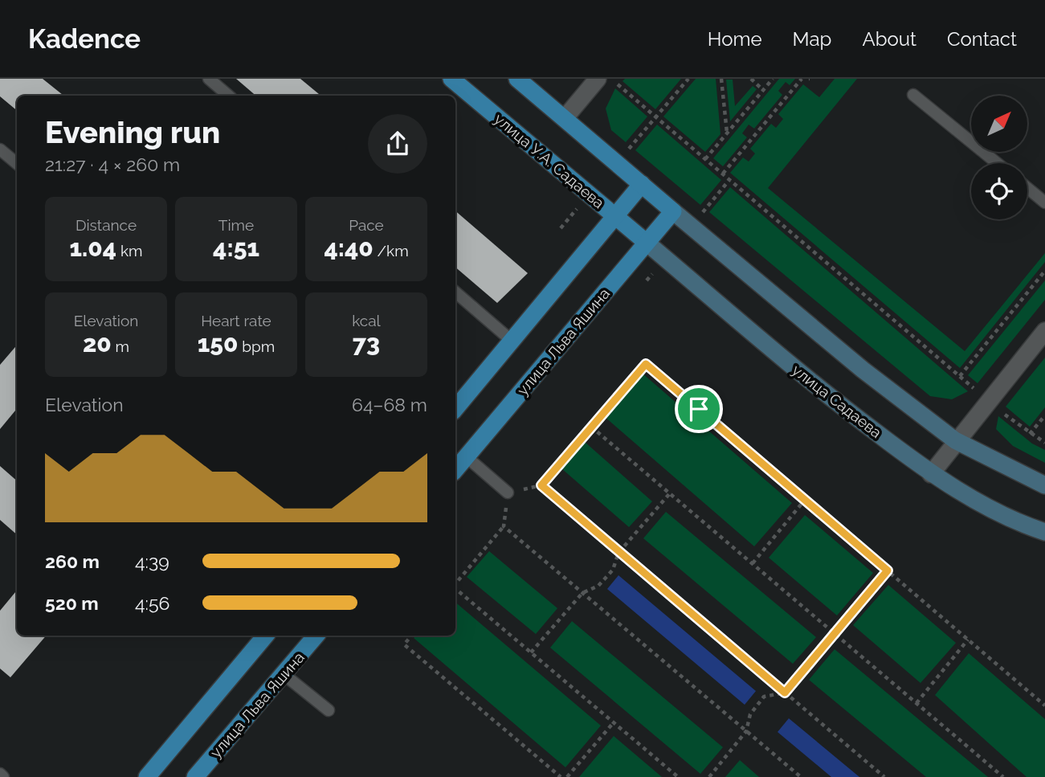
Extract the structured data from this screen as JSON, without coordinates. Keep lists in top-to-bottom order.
{
  "streets": {
    "main road": ["улица У.А. Садаева", "улица Льва Яшина", "улица Садаева"]
  },
  "crossings": [
    ["улица У.А. Садаева", "улица Льва Яшина"],
    ["улица У.А. Садаева", "улица Садаева"],
    ["улица Льва Яшина", "улица Садаева"]
  ],
  "north": "top right",
  "page": {
    "header": "Kadence",
    "nav": [
      "Home",
      "Map",
      "About",
      "Contact"
    ],
    "heading": ["Evening run", "21:27 · 4 × 260 m"],
    "stats": [
      ["Distance", "1.04 km"],
      ["Time", "4:51"],
      ["Pace", "4:40 /km"],
      ["Elevation", "20 m"],
      ["Heart rate", "150 bpm"],
      ["kcal", "73"]
    ],
    "chart": ["Elevation", "64–68 m"],
    "list": [
      {
        "name": "260 m",
        "note": "4:39"
      },
      {
        "name": "520 m",
        "note": "4:56"
      }
    ]
  }
}
